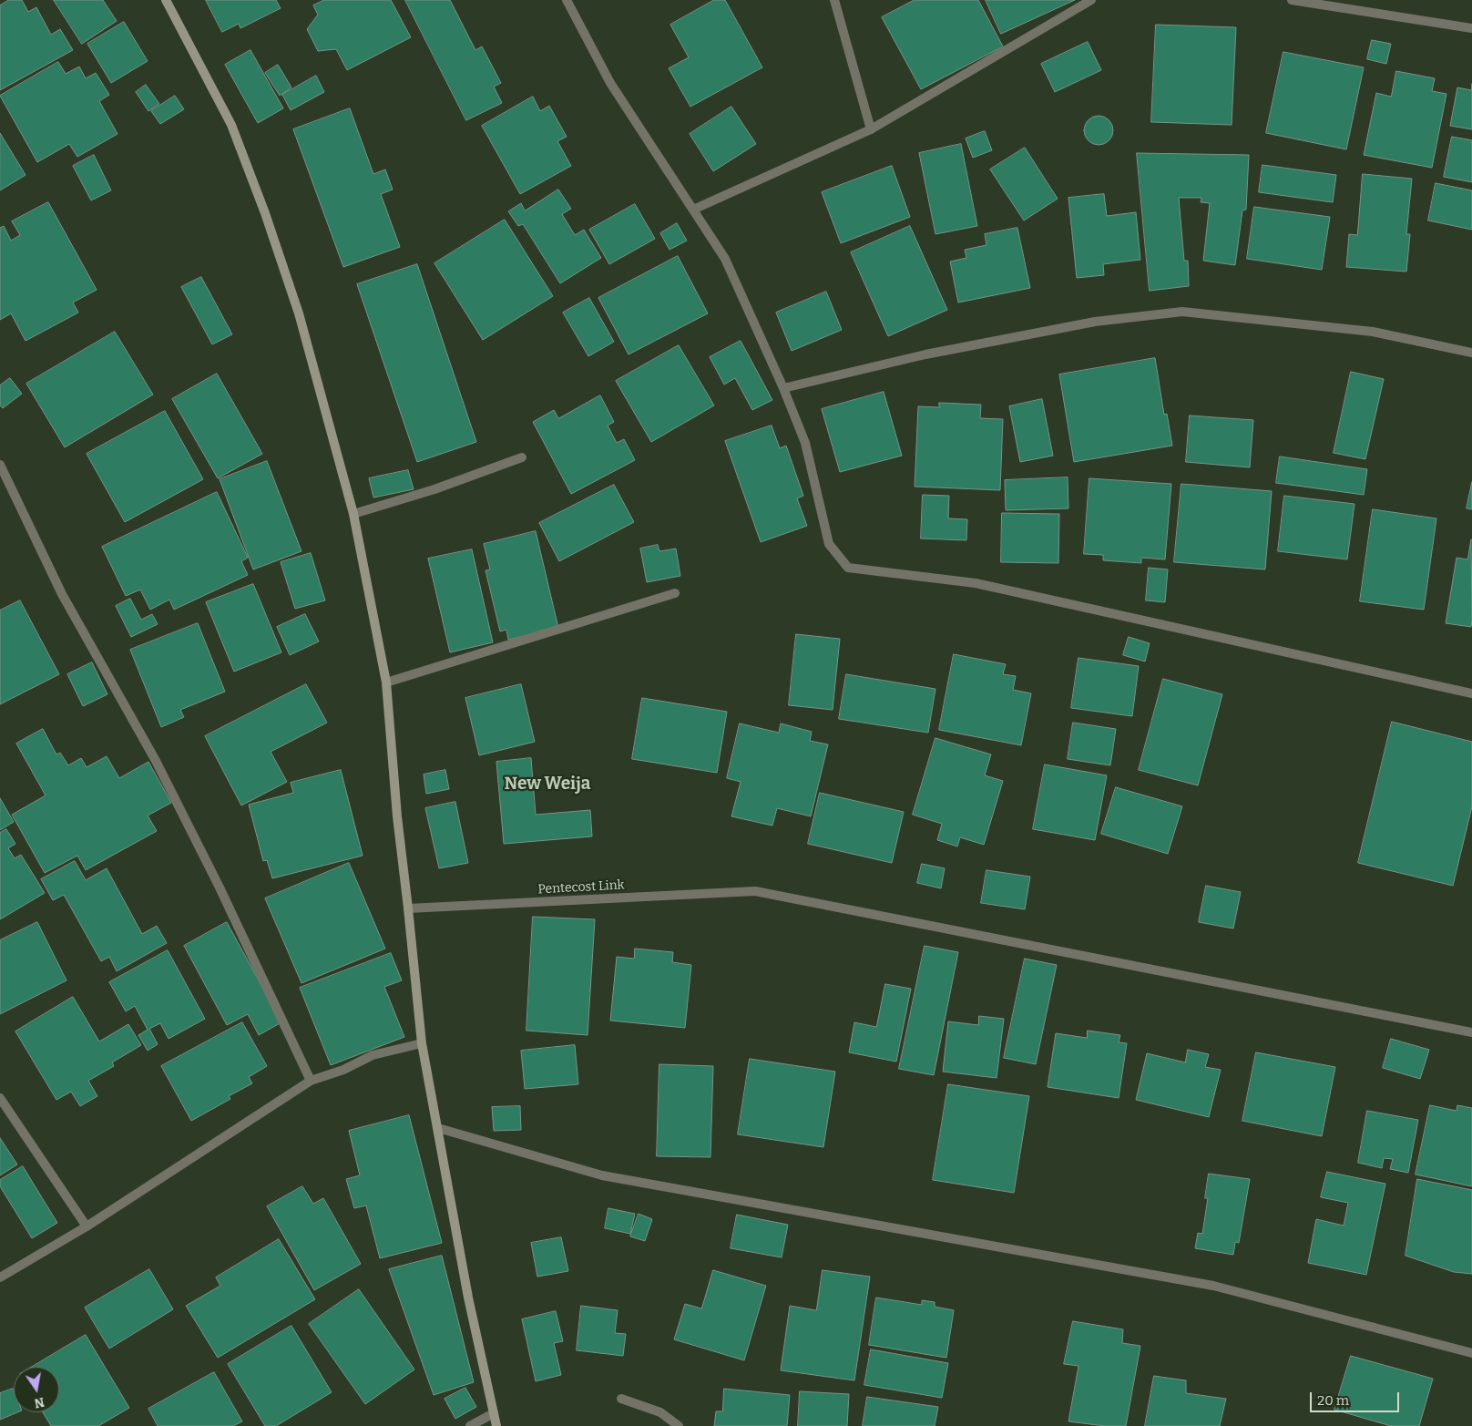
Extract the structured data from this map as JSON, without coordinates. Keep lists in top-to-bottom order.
{
  "streets": {
    "street": ["Pentecost Link"]
  },
  "districts": ["New Weija"],
  "scale_bar": "20 m",
  "north": "bottom"
}
